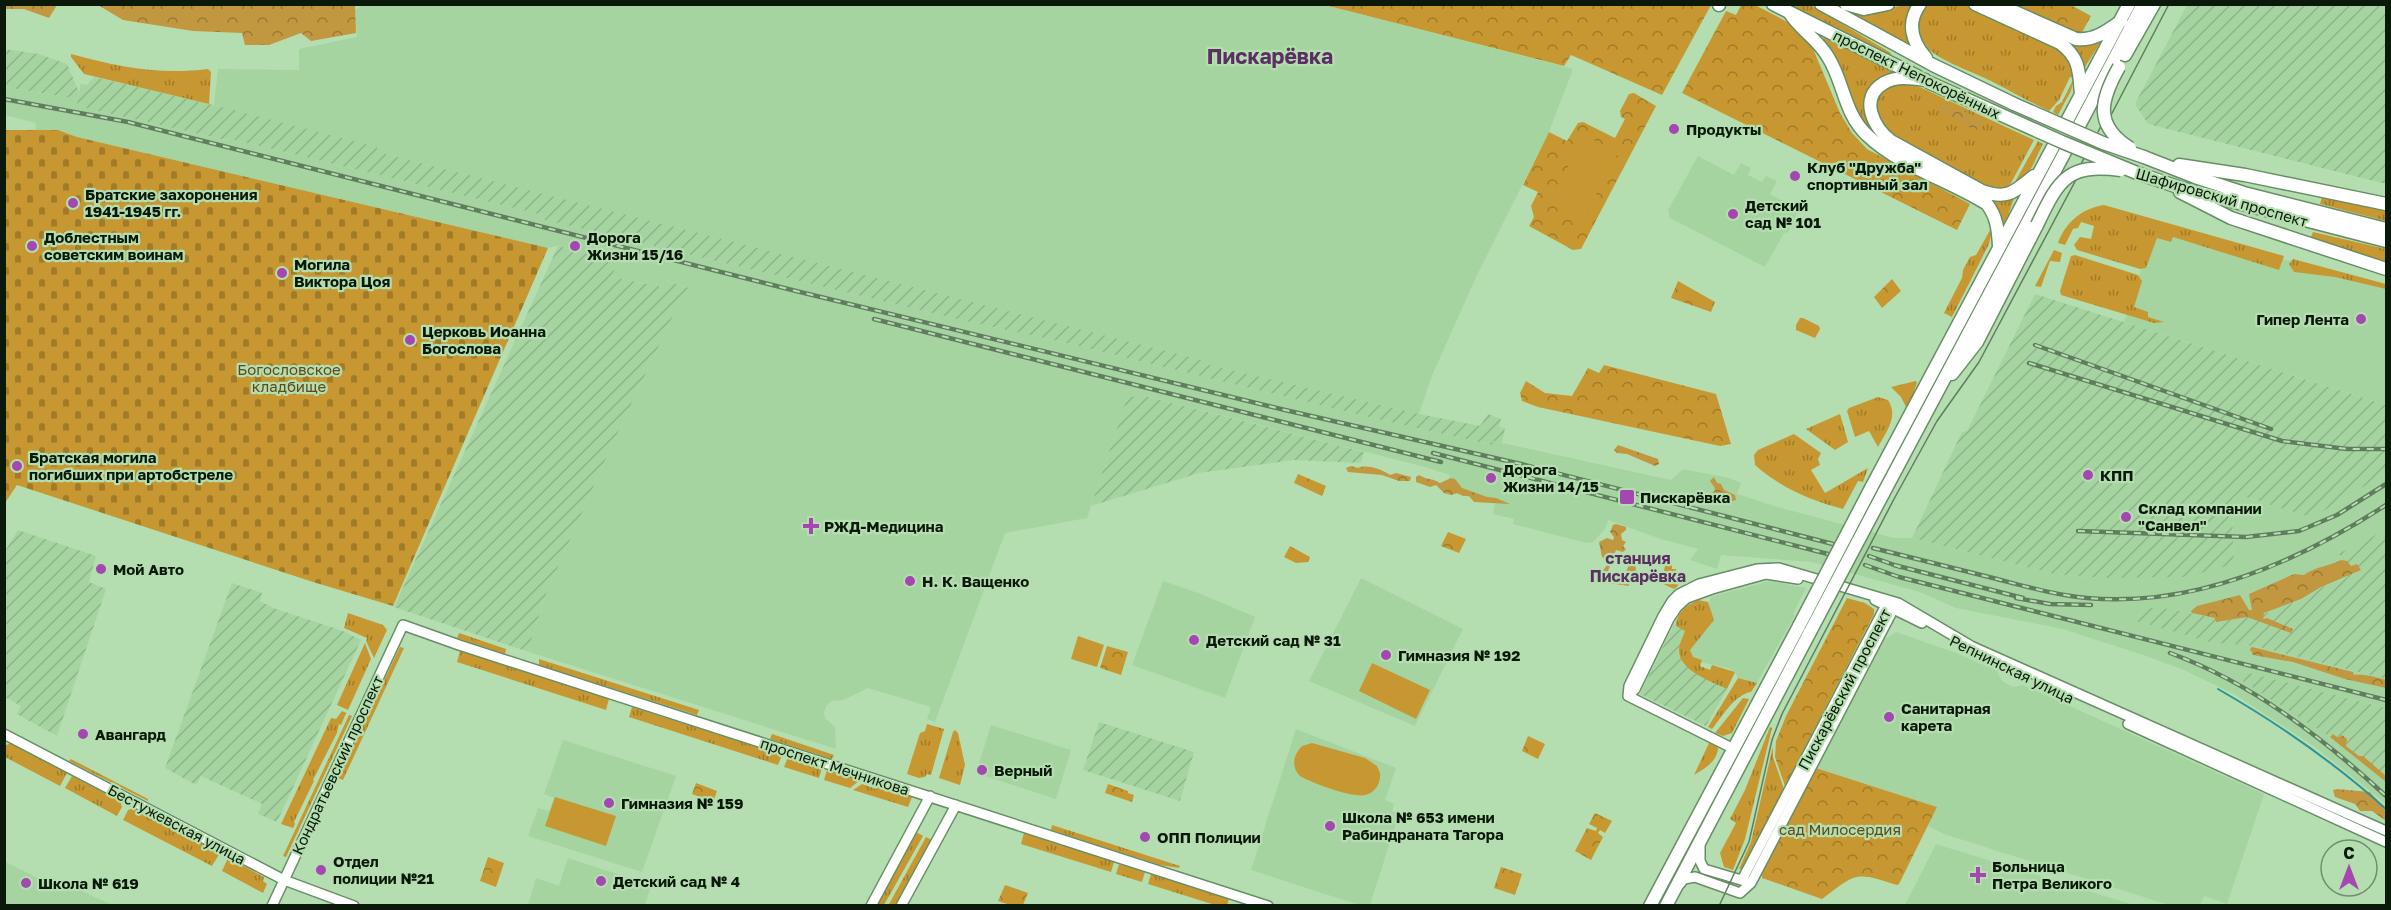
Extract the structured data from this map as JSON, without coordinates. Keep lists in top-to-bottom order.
{
  "streets": {
    "main road": ["проспект Непокорённых", "Шафировский проспект"],
    "street": [
      "Репнинская улица",
      "Пискарёвский проспект",
      "Кондратьевский проспект",
      "проспект Мечникова",
      "Бестужевская улица"
    ]
  },
  "crossings": [
    ["проспект Непокорённых", "Шафировский проспект"],
    ["Репнинская улица", "Пискарёвский проспект"],
    ["Кондратьевский проспект", "проспект Мечникова"],
    ["Кондратьевский проспект", "Бестужевская улица"]
  ],
  "districts": ["Пискарёвка", "станция Пискарёвка"],
  "parks": ["Богословское кладбище", "сад Милосердия"],
  "places": {
    "other": [
      "Продукты",
      "Клуб \"Дружба\" спортивный зал",
      "Братские захоронения 1941-1945 гг.",
      "Детский сад № 101",
      "Доблестным советским воинам",
      "Дорога Жизни 15/16",
      "Могила Виктора Цоя",
      "Гипер Лента",
      "Церковь Иоанна Богослова",
      "Братская могила погибших при артобстреле",
      "КПП",
      "Дорога Жизни 14/15",
      "Склад компании \"Санвел\"",
      "Мой Авто",
      "Н. К. Ващенко",
      "Детский сад № 31",
      "Гимназия № 192",
      "Санитарная карета",
      "Авангард",
      "Верный",
      "Гимназия № 159",
      "Школа № 653 имени Рабиндраната Тагора",
      "ОПП Полиции",
      "Отдел полиции №21",
      "Детский сад № 4",
      "Школа № 619"
    ],
    "transit": ["Пискарёвка"],
    "health": ["РЖД-Медицина", "Больница Петра Великого"]
  },
  "north": "top"
}
